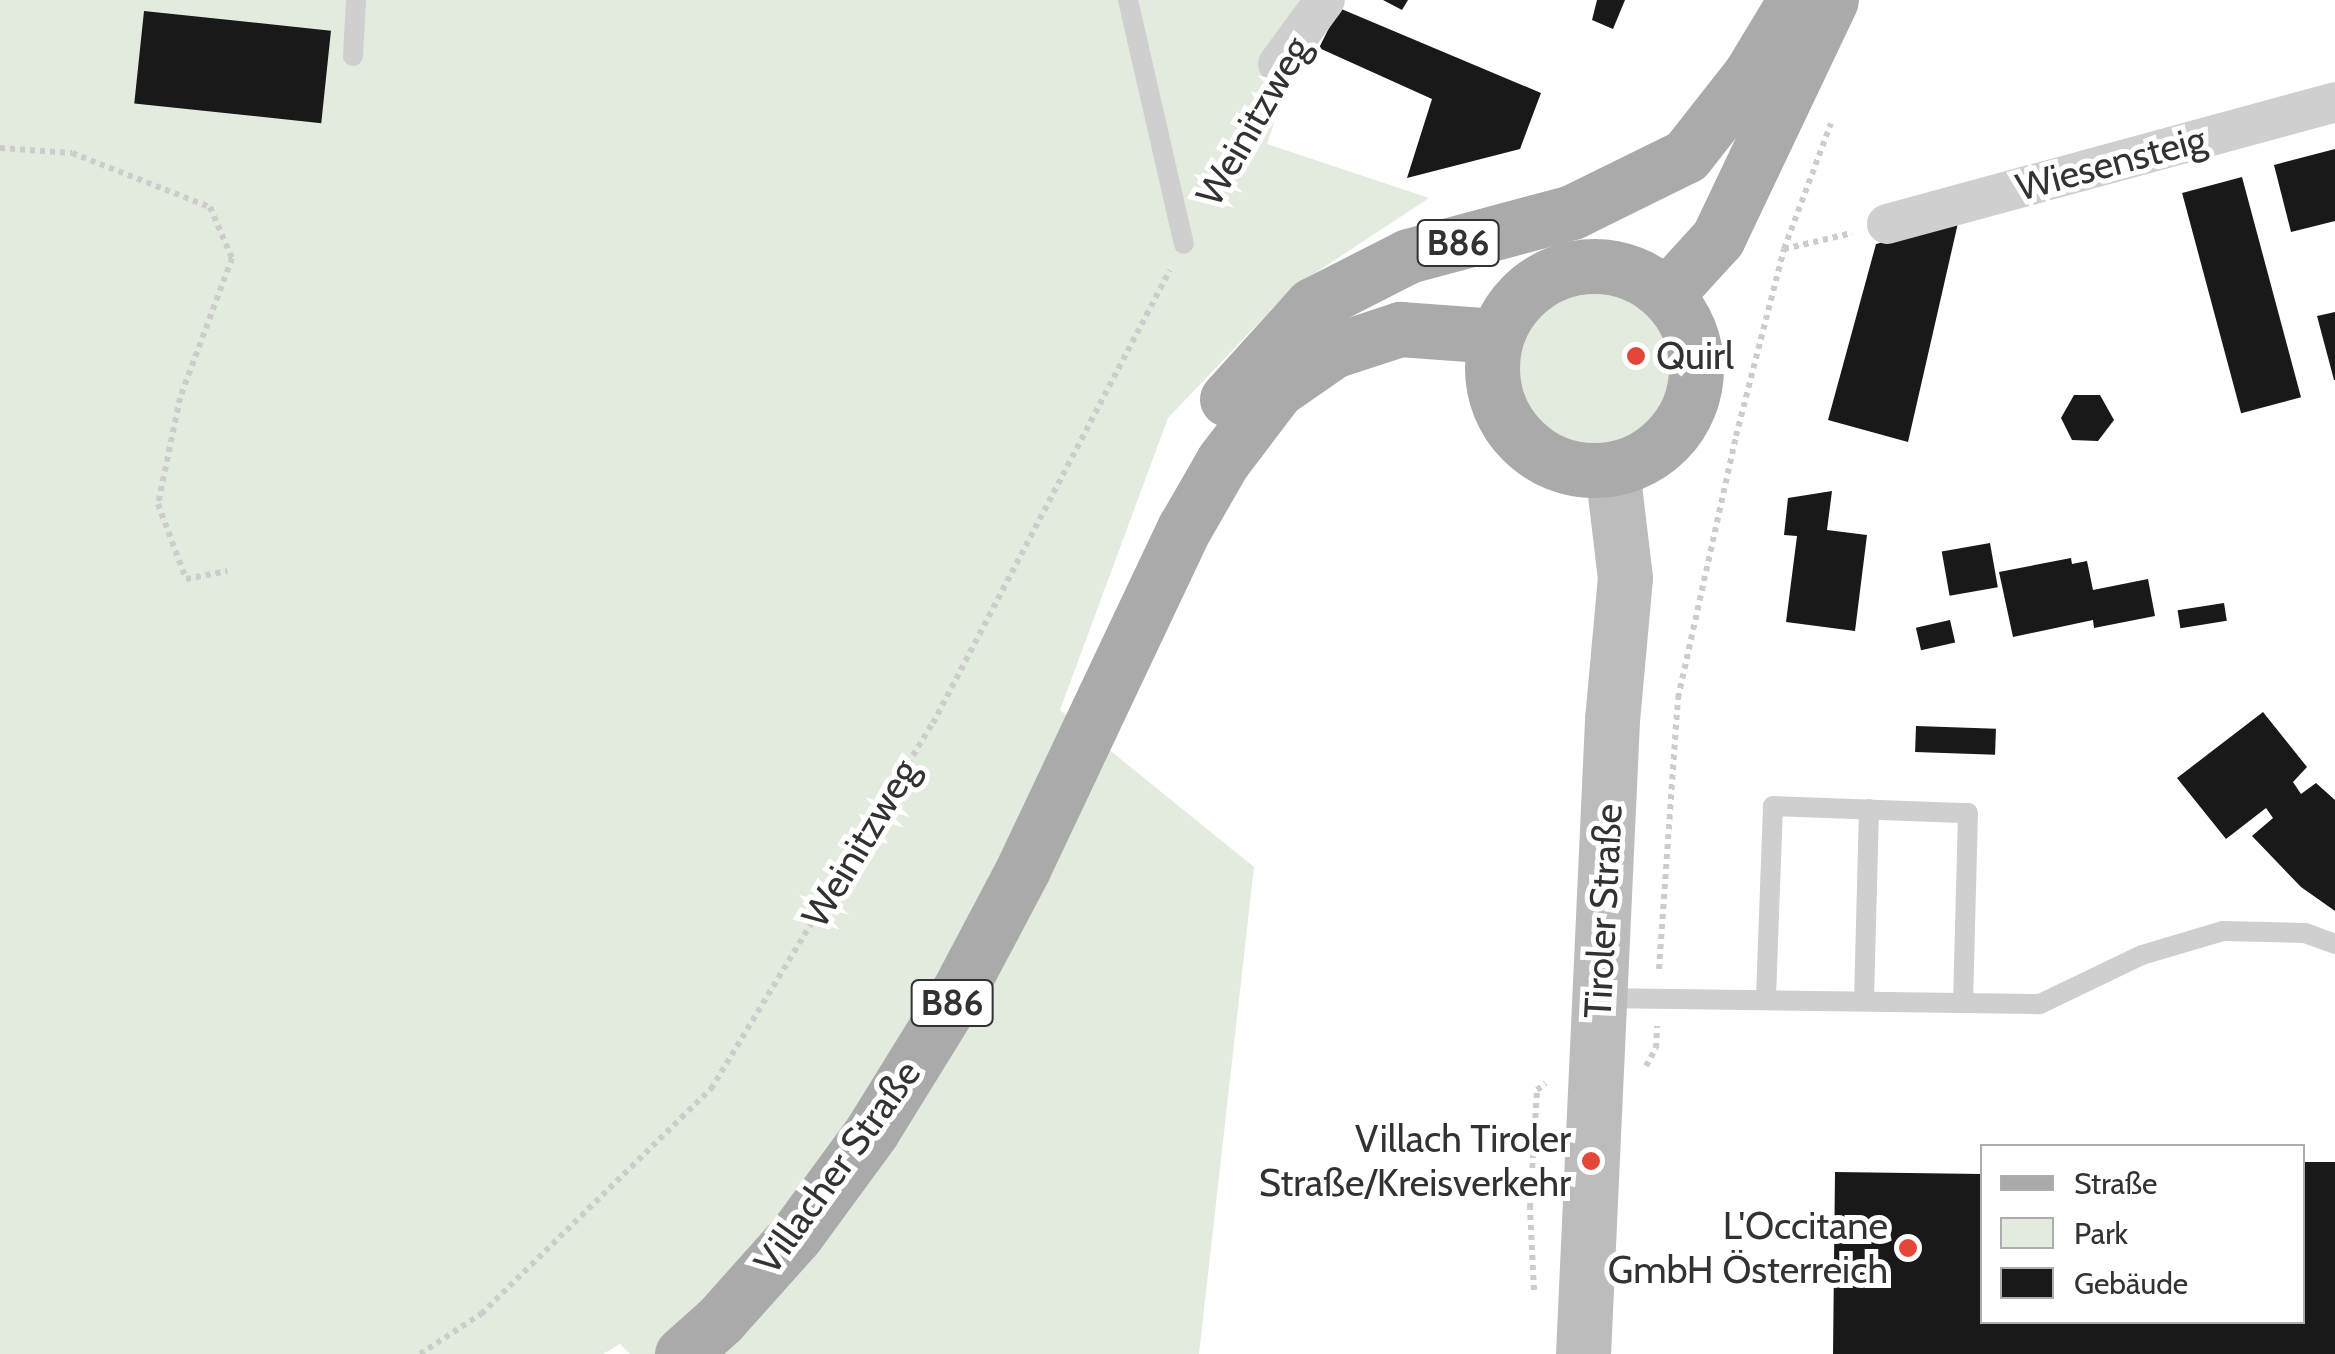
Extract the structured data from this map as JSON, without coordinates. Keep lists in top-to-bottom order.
{
  "streets": {
    "main road": ["B86", "Tiroler Straße", "Villacher Straße"],
    "street": ["Weinitzweg", "Wiesensteig"]
  },
  "crossings": [
    ["B86", "Tiroler Straße"],
    ["B86", "Villacher Straße"]
  ],
  "places": ["Quirl", "Villach Tiroler Straße/Kreisverkehr", "L'Occitane GmbH Österreich"],
  "legend": ["Straße", "Park", "Gebäude"]
}
